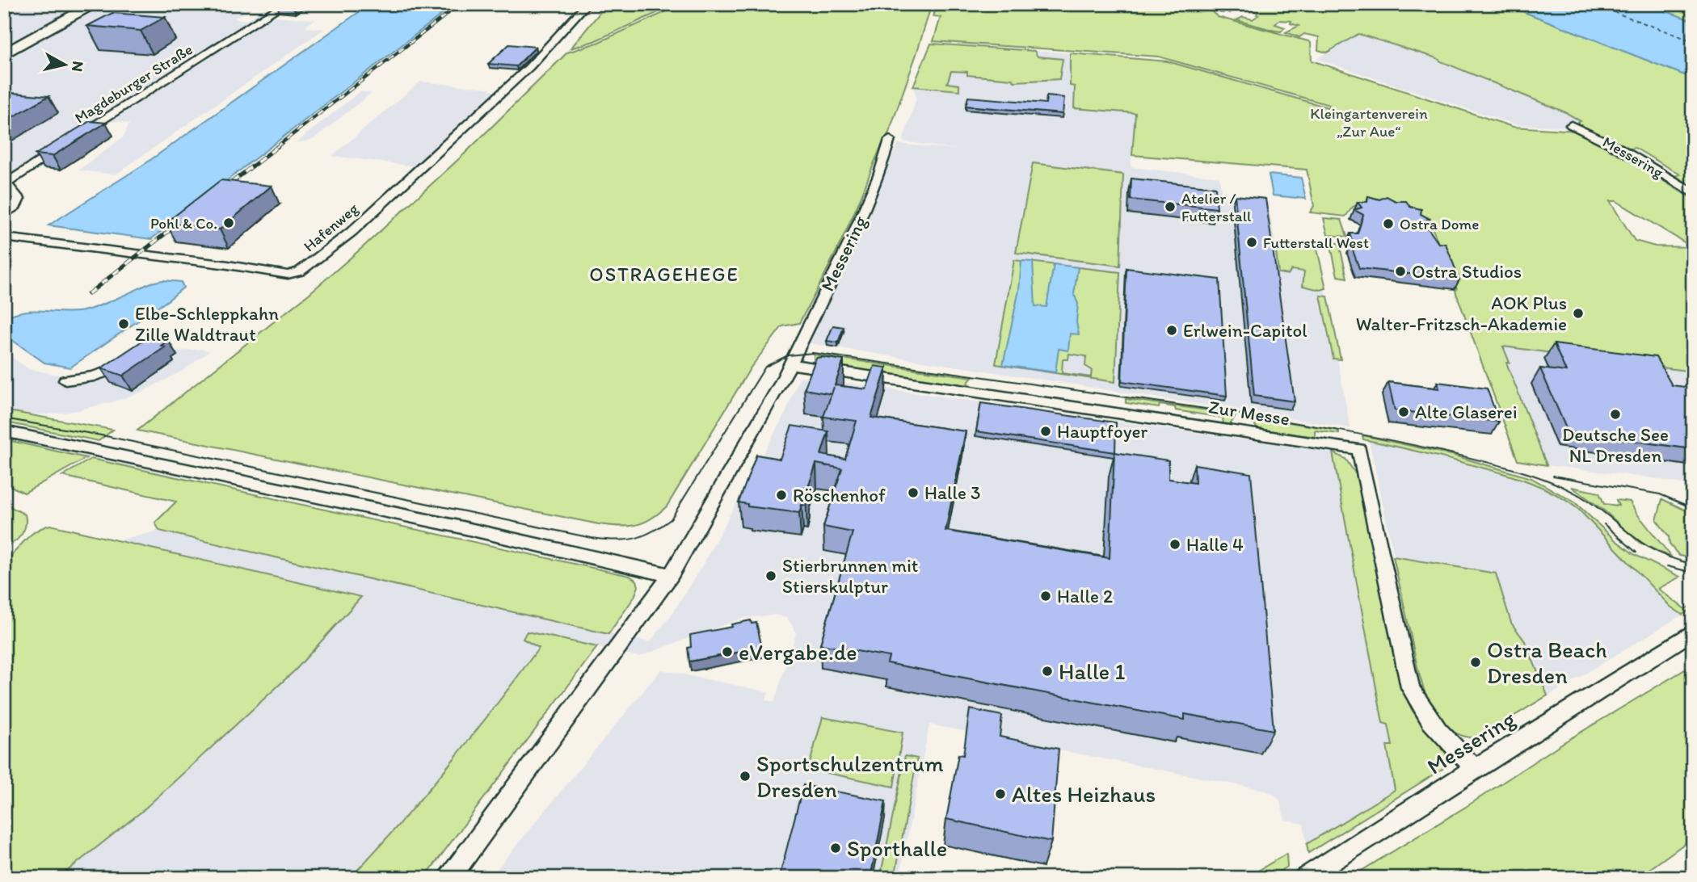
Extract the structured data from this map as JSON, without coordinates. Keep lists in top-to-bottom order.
{
  "streets": {
    "street": [
      "Magdeburger Straße",
      "Messering",
      "Hafenweg",
      "Zur Messe"
    ]
  },
  "crossings": [
    ["Messering", "Zur Messe"]
  ],
  "districts": ["OSTRAGEHEGE"],
  "parks": ["Kleingartenverein „Zur Aue“"],
  "places": [
    "Atelier / Futterstall",
    "Pohl & Co.",
    "Ostra Dome",
    "Futterstall West",
    "Ostra Studios",
    "AOK Plus Walter-Fritzsch-Akademie",
    "Elbe-Schleppkahn Zille Waldtraut",
    "Erlwein-Capitol",
    "Alte Glaserei",
    "Deutsche See NL Dresden",
    "Hauptfoyer",
    "Halle 3",
    "Röschenhof",
    "Halle 4",
    "Stierbrunnen mit Stierskulptur",
    "Halle 2",
    "eVergabe.de",
    "Ostra Beach Dresden",
    "Halle 1",
    "Sportschulzentrum Dresden",
    "Altes Heizhaus",
    "Sporthalle"
  ],
  "north": "right"
}
